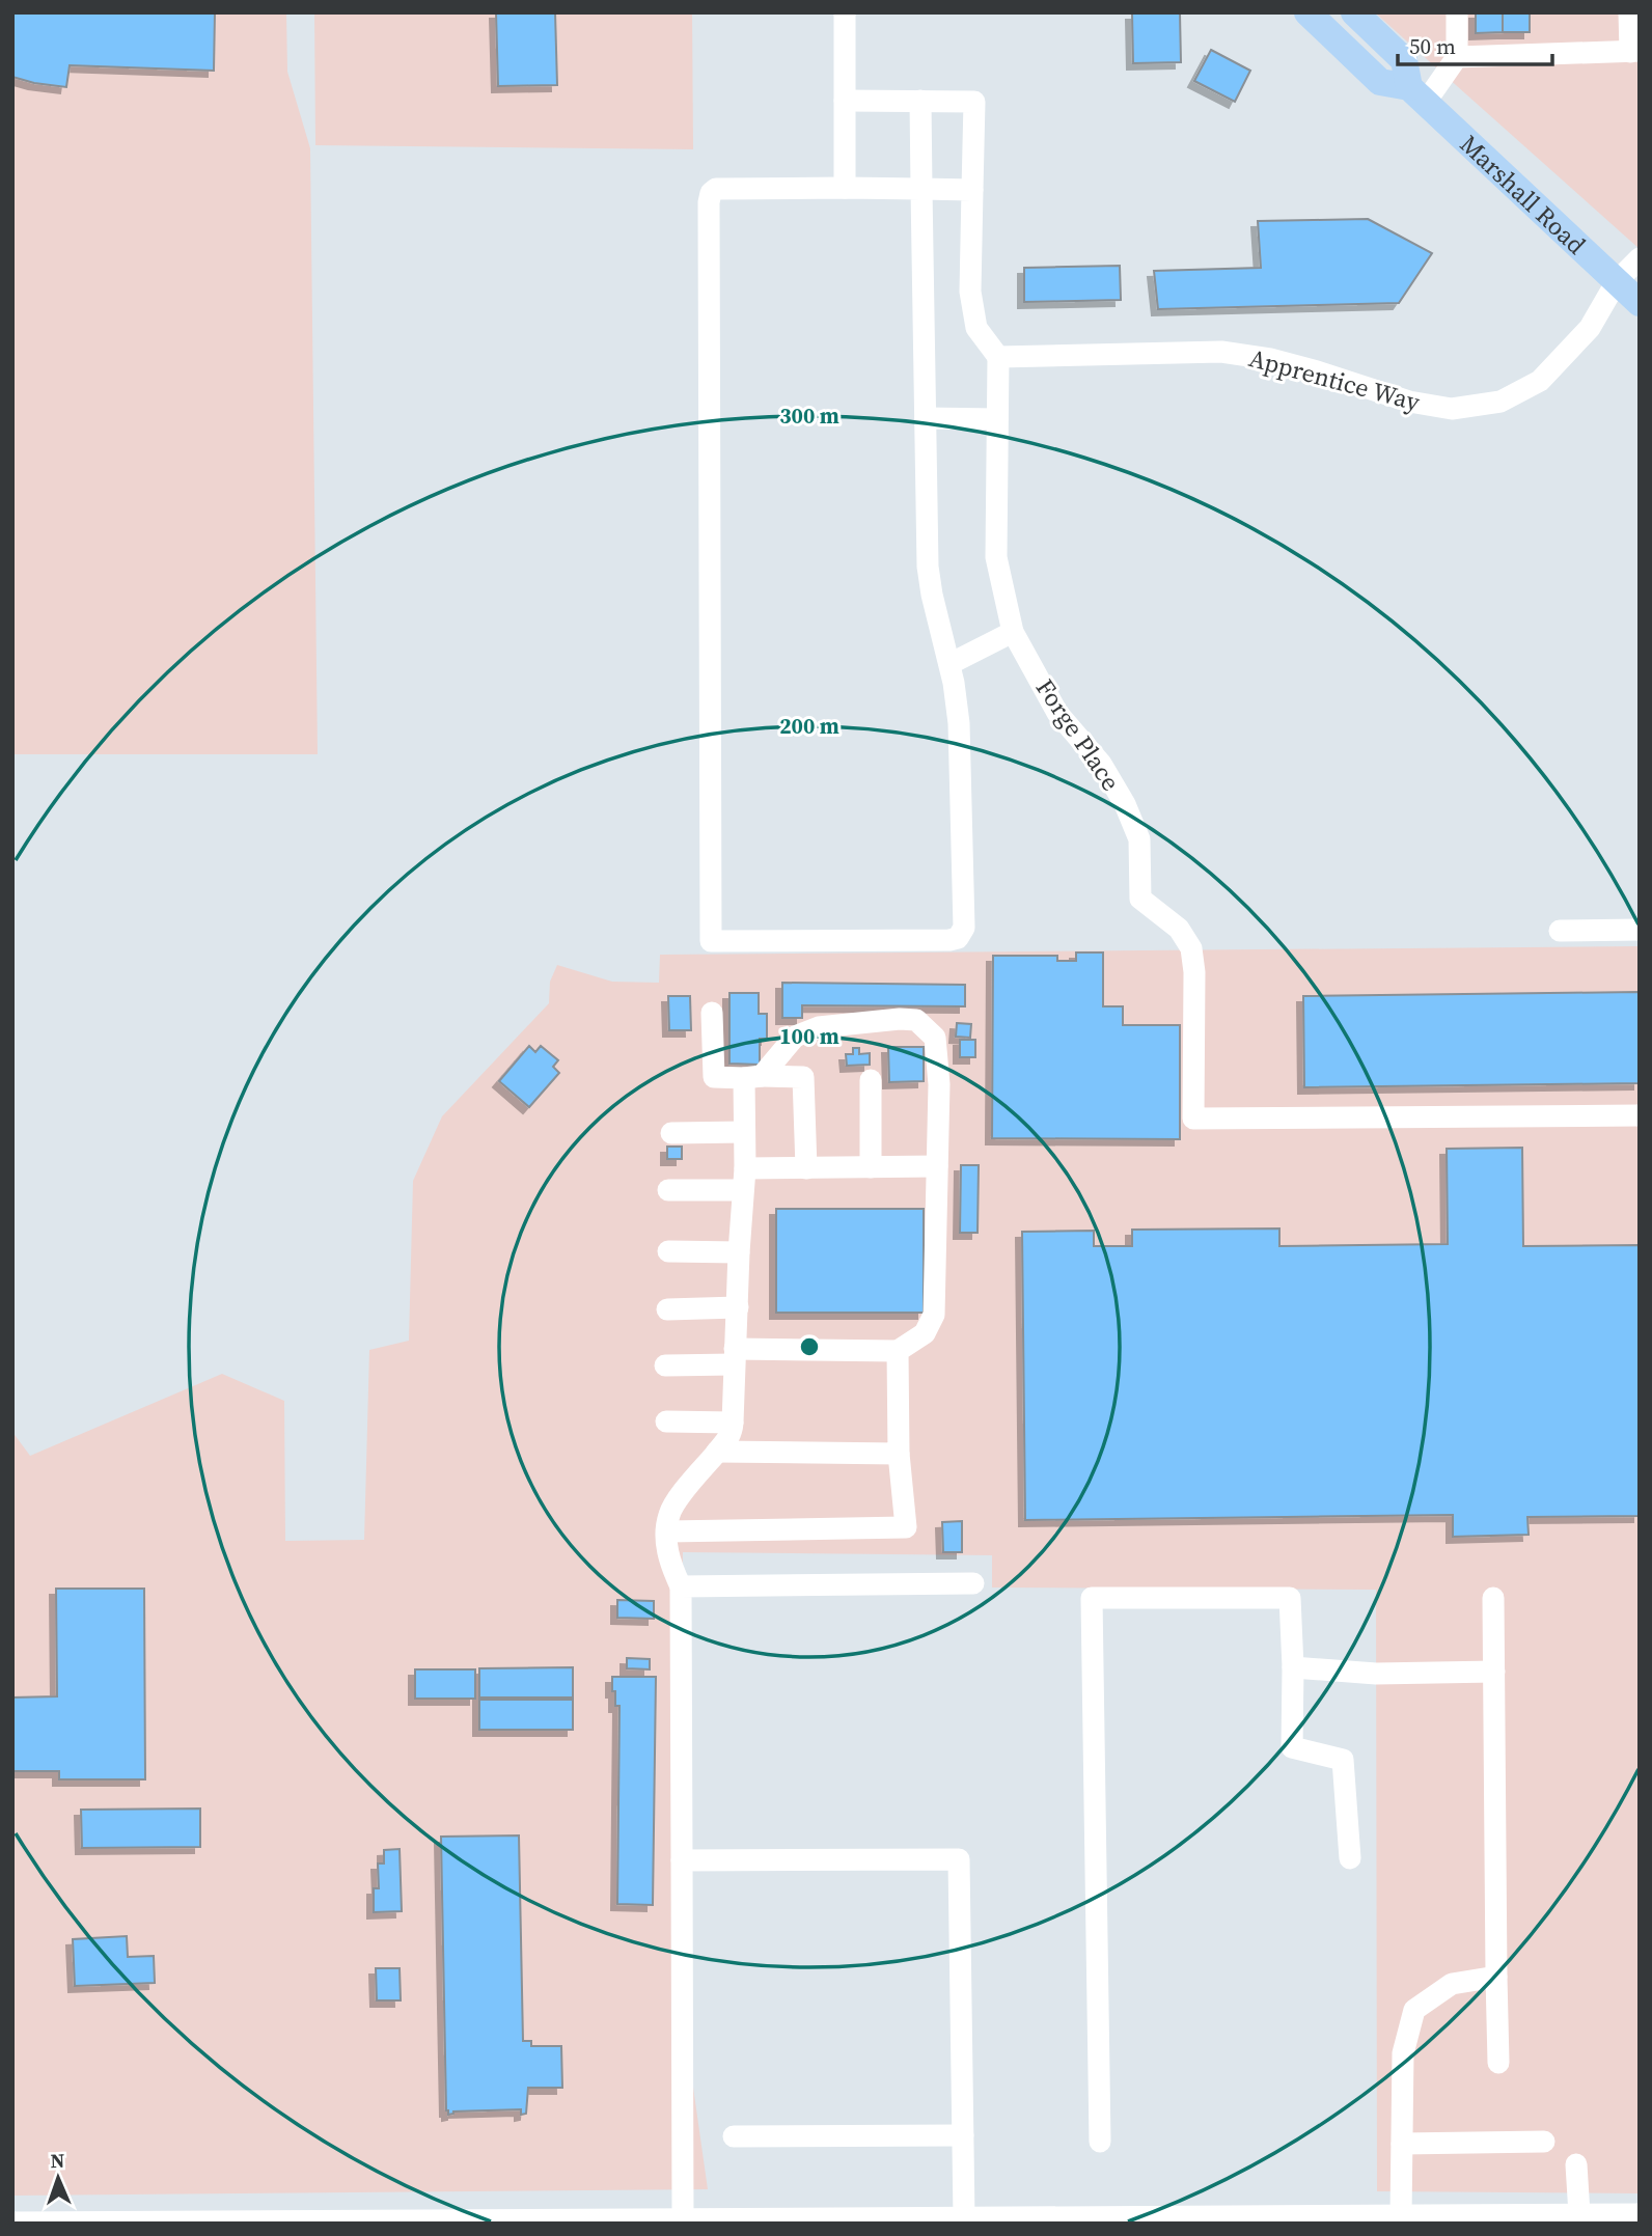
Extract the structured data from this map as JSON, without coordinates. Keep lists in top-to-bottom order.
{
  "streets": {
    "main road": ["Marshall Road"],
    "street": ["Apprentice Way", "Forge Place"]
  },
  "crossings": [
    ["Marshall Road", "Apprentice Way"],
    ["Apprentice Way", "Forge Place"]
  ],
  "scale_bar": "50 m",
  "north": "top",
  "rings": ["300 m", "200 m", "100 m"]
}
